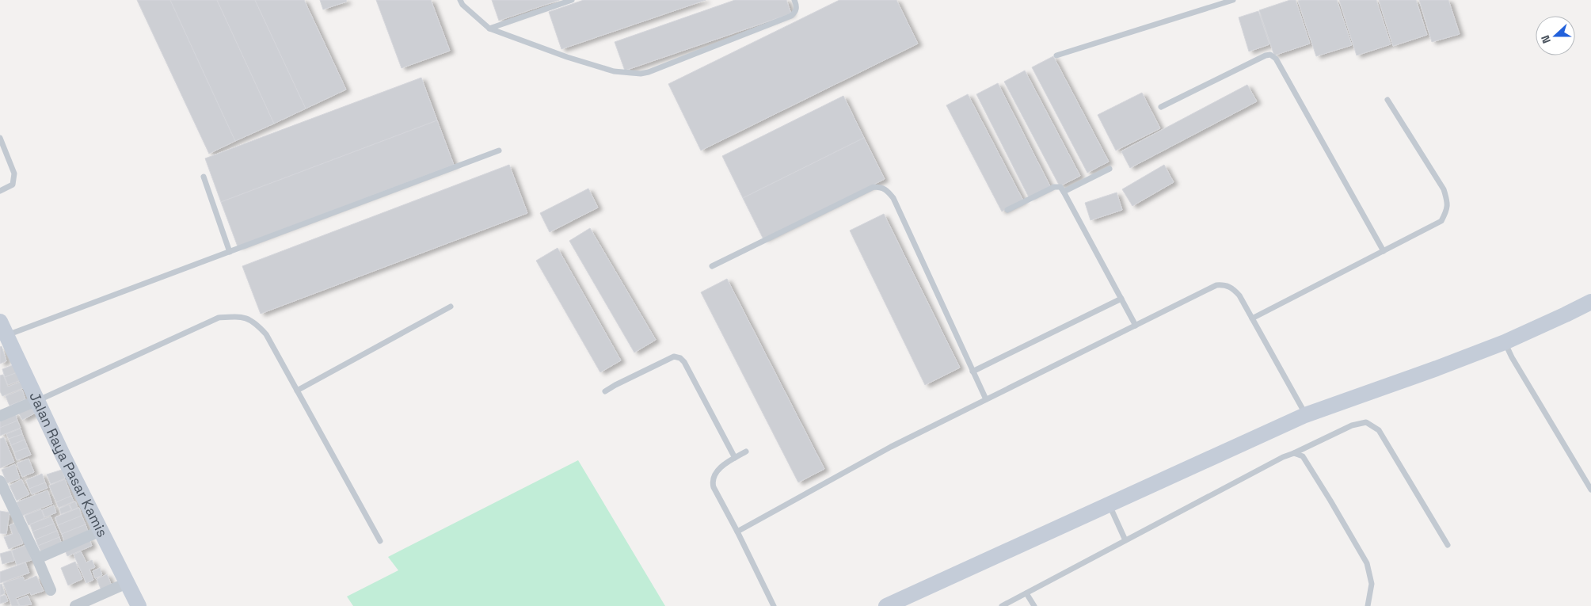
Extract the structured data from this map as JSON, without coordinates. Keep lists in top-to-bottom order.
{
  "streets": {
    "street": ["Jalan Raya Pasar Kamis"]
  },
  "north": "left"
}
